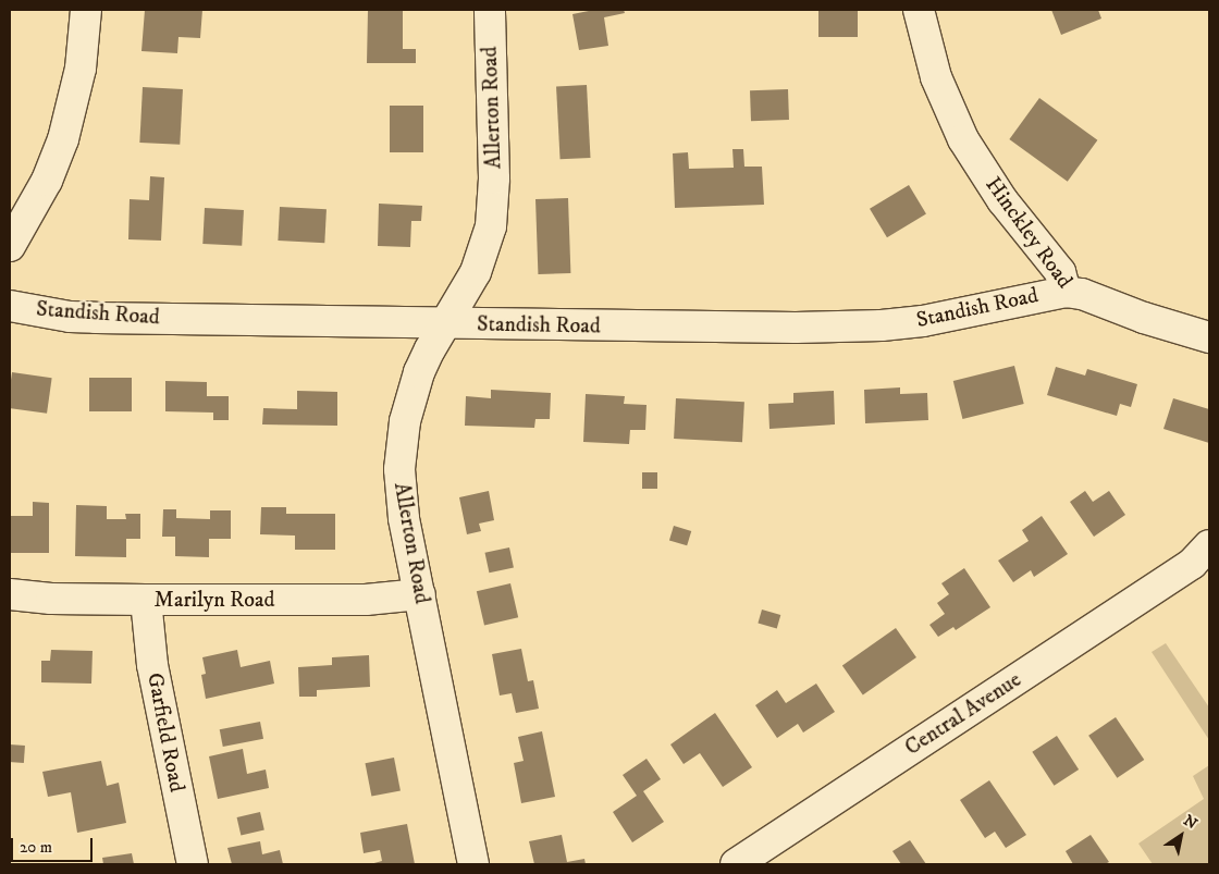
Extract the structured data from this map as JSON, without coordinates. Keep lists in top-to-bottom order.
{
  "streets": {
    "street": [
      "Allerton Road",
      "Hinckley Road",
      "Standish Road",
      "Marilyn Road",
      "Central Avenue",
      "Garfield Road"
    ]
  },
  "crossings": [
    ["Allerton Road", "Standish Road"],
    ["Allerton Road", "Marilyn Road"],
    ["Hinckley Road", "Standish Road"],
    ["Marilyn Road", "Garfield Road"]
  ],
  "scale_bar": "20 m",
  "north": "top right"
}
